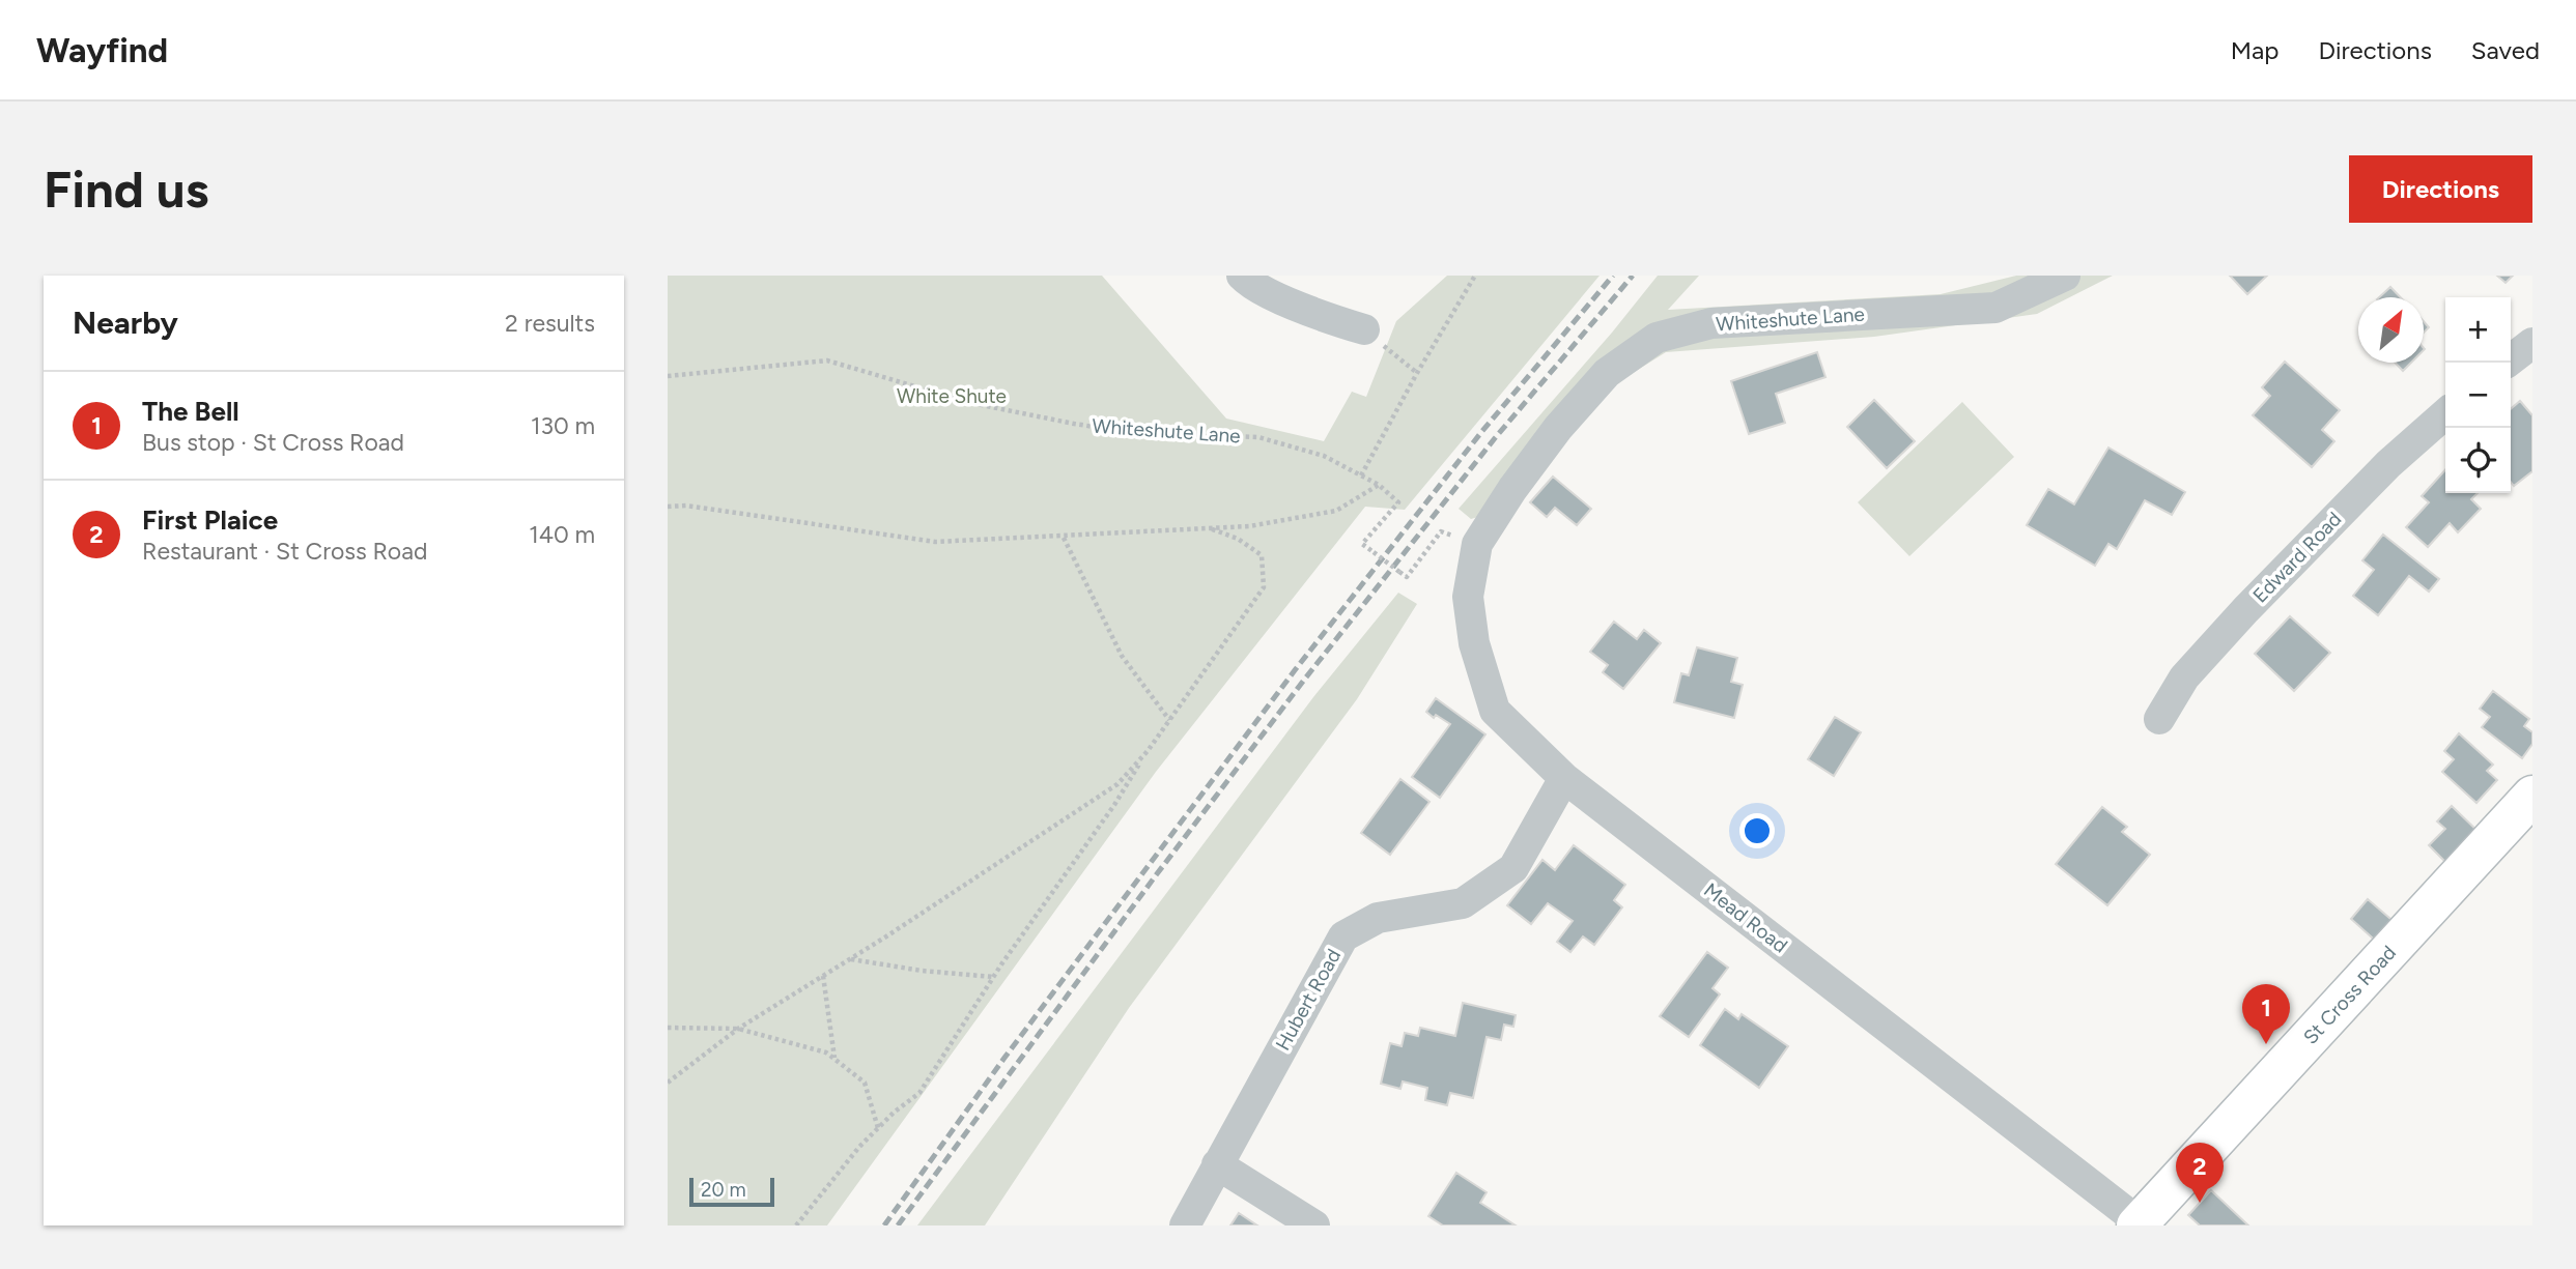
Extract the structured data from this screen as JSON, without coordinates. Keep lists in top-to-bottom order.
{
  "streets": {
    "main road": ["St Cross Road"],
    "street": [
      "Whiteshute Lane",
      "Edward Road",
      "Mead Road",
      "Hubert Road"
    ]
  },
  "crossings": [
    ["Whiteshute Lane", "Mead Road"],
    ["Mead Road", "St Cross Road"],
    ["Mead Road", "Hubert Road"]
  ],
  "parks": ["White Shute"],
  "scale_bar": "20 m",
  "north": "top right",
  "page": {
    "header": "Wayfind",
    "nav": ["Map", "Directions", "Saved"],
    "buttons": "Directions",
    "title": "Find us",
    "heading": ["Nearby", "2 results"],
    "map_buttons": ["+", "−"],
    "list": [
      {
        "mark": "1",
        "name": "The Bell",
        "note": "Bus stop · St Cross Road",
        "value": "130 m"
      },
      {
        "mark": "2",
        "name": "First Plaice",
        "note": "Restaurant · St Cross Road",
        "value": "140 m"
      }
    ],
    "pins": ["1", "2"],
    "scale": "20 m"
  }
}
